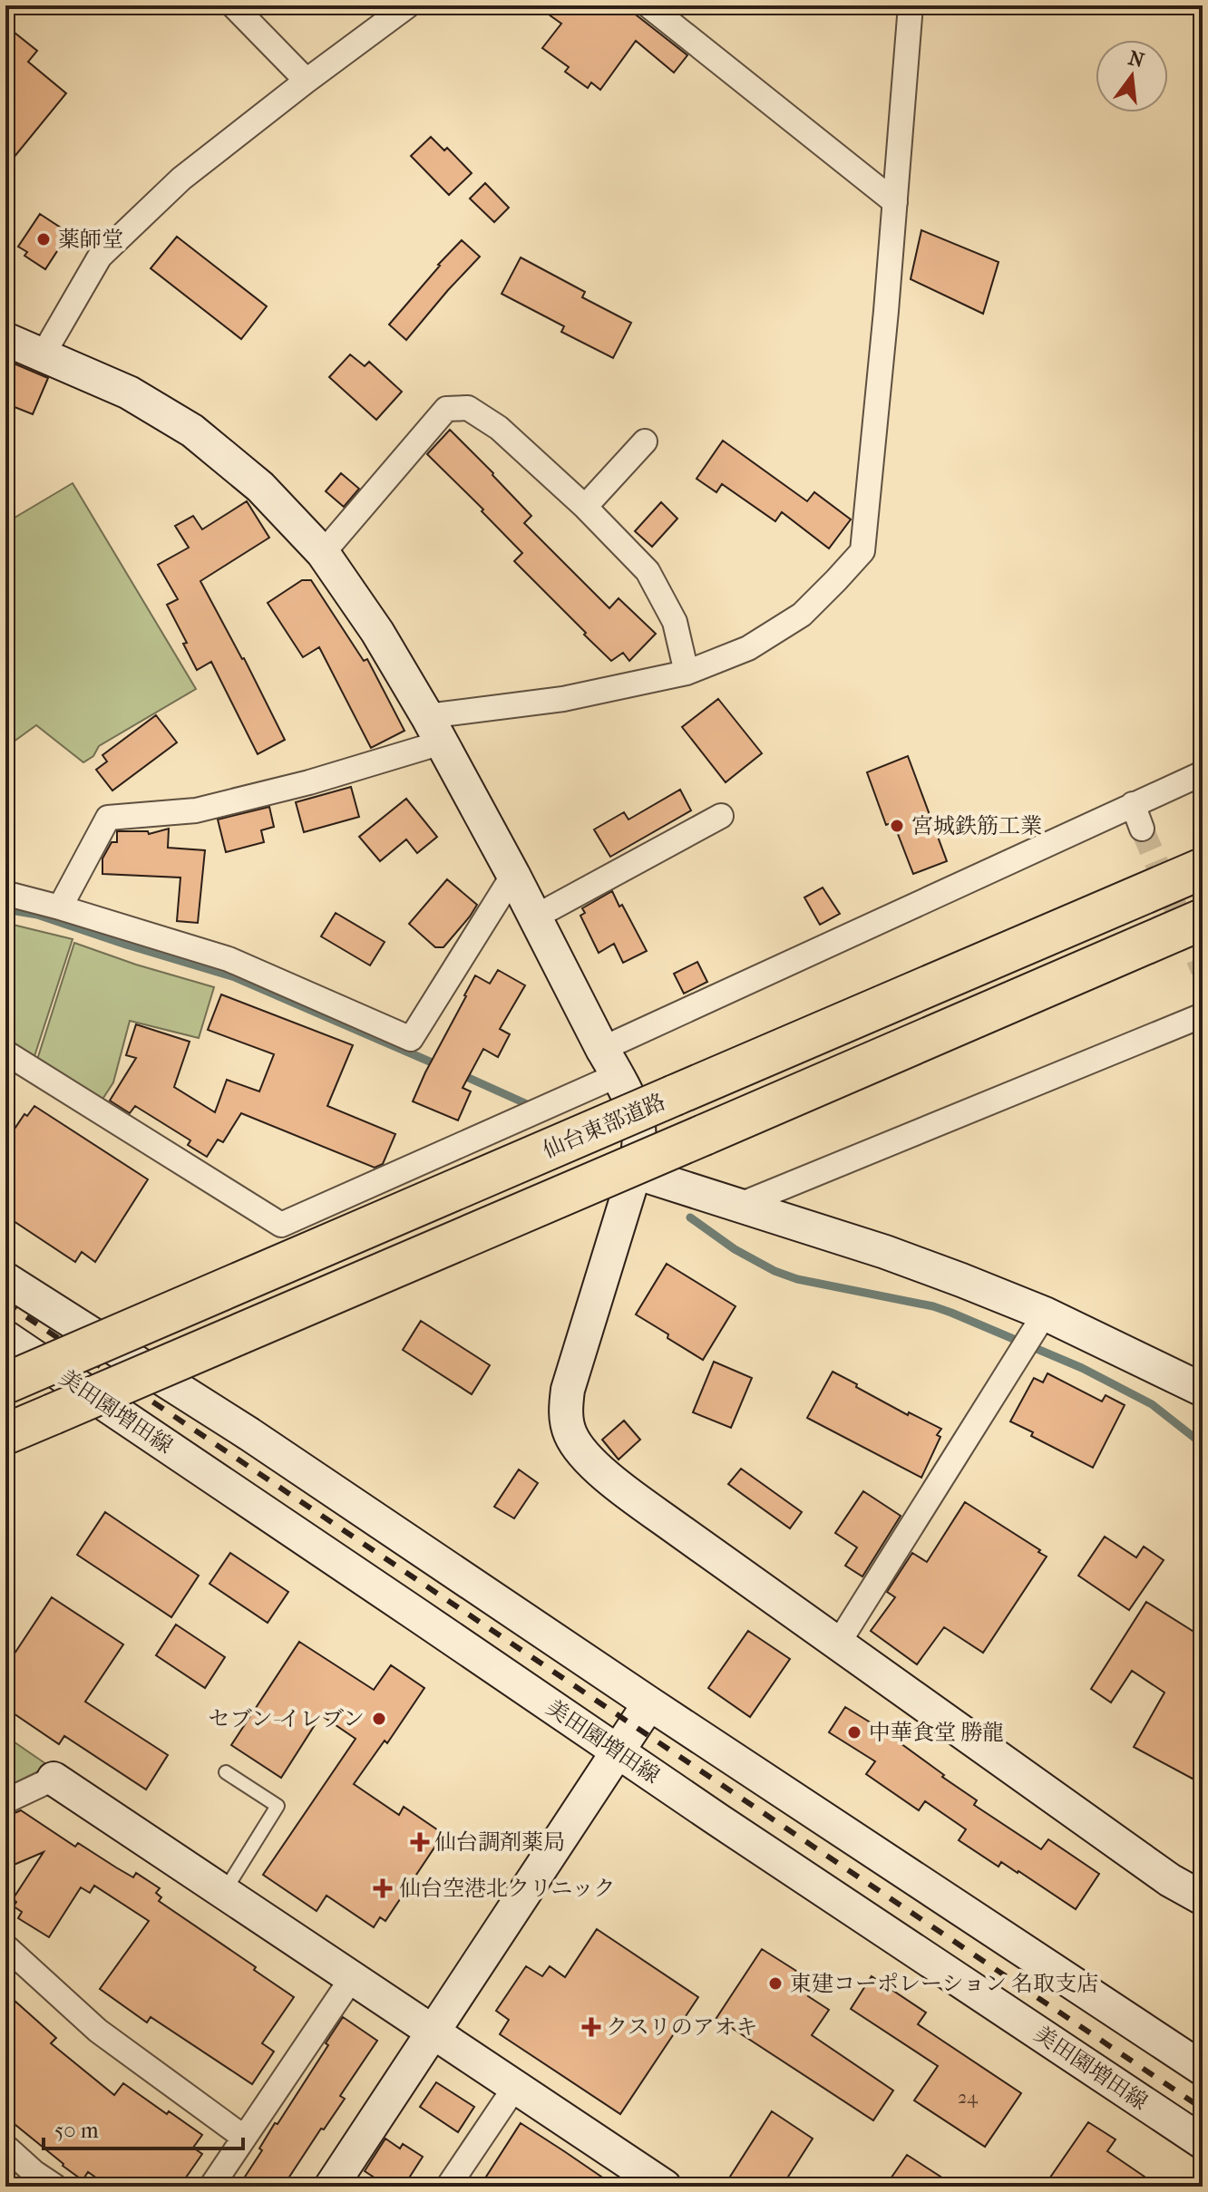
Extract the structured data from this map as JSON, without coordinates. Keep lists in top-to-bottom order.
{
  "streets": {
    "highway": ["仙台東部道路"],
    "street": ["美田園増田線"]
  },
  "places": {
    "other": [
      "薬師堂",
      "宮城鉄筋工業",
      "セブン-イレブン",
      "中華食堂 勝龍",
      "東建コーポレーション 名取支店"
    ],
    "health": ["仙台調剤薬局", "仙台空港北クリニック", "クスリのアオキ"]
  },
  "house_numbers": ["24"],
  "scale_bar": "50 m",
  "north": "top"
}
